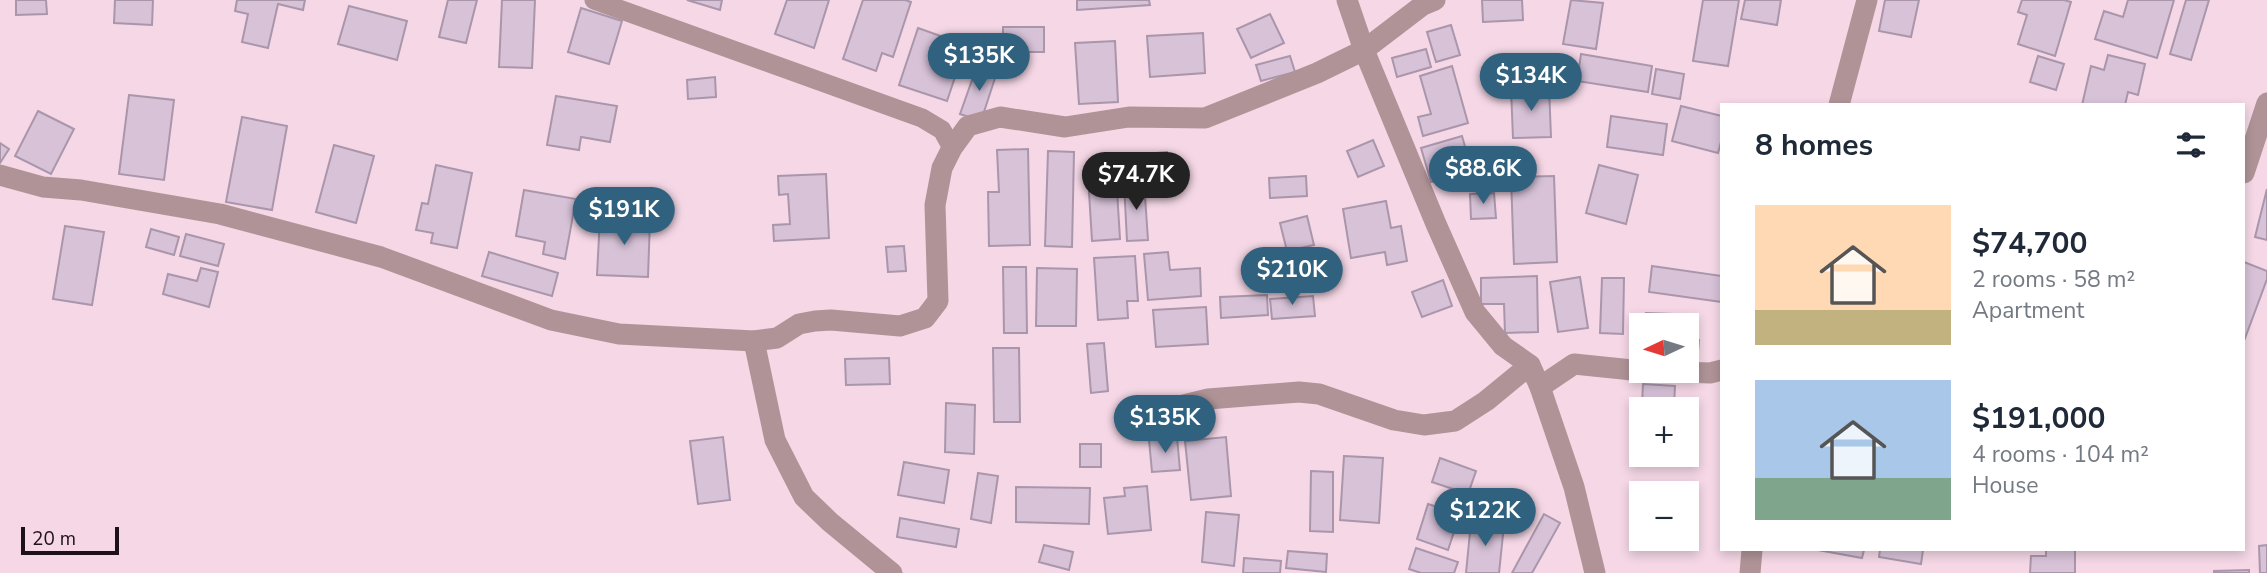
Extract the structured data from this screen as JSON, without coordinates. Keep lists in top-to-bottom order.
{
  "scale_bar": "20 m",
  "north": "left",
  "page": {
    "price": [
      "$135K",
      "$134K",
      "$88.6K",
      "$74.7K",
      "$191K",
      "$210K",
      "$135K",
      "$122K"
    ],
    "heading": "8 homes",
    "list": [
      {
        "name": "$74,700",
        "note": "2 rooms · 58 m² · Apartment"
      },
      {
        "name": "$191,000",
        "note": "4 rooms · 104 m² · House"
      }
    ],
    "map_buttons": ["+", "−"],
    "scale": "20 m"
  }
}
